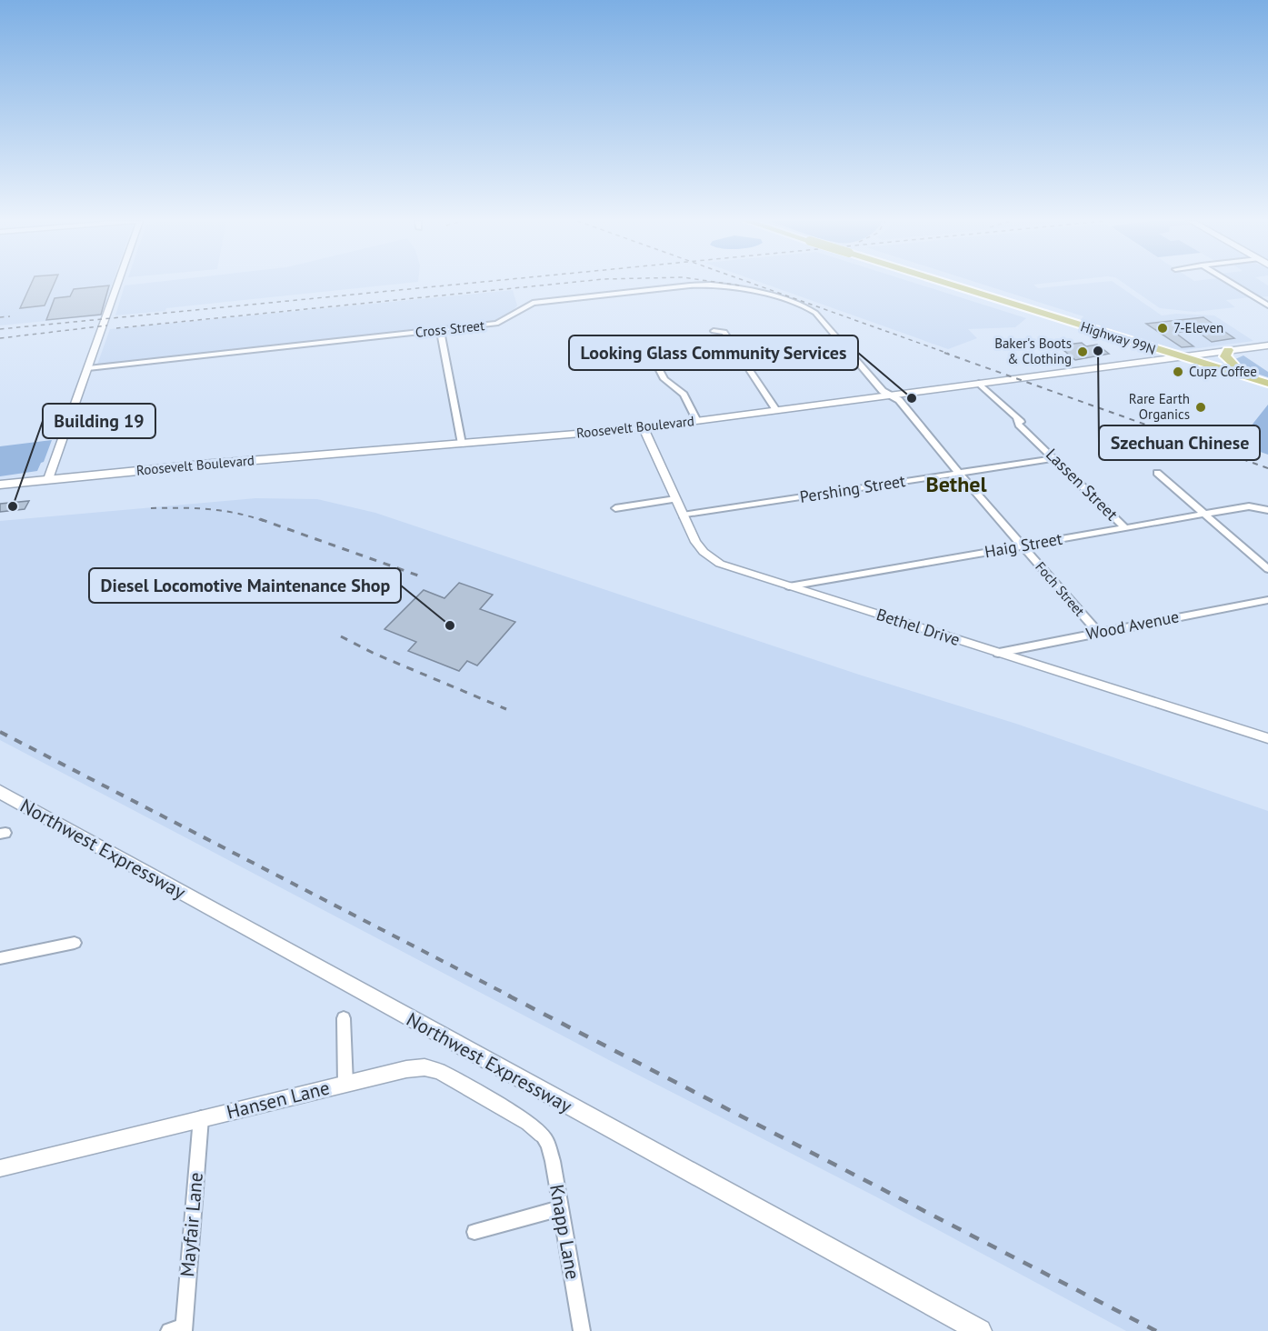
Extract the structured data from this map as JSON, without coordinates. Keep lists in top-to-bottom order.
{
  "streets": {
    "main road": ["Highway 99N", "Roosevelt Boulevard", "Northwest Expressway"],
    "street": [
      "Cross Street",
      "Lassen Street",
      "Pershing Street",
      "Haig Street",
      "Foch Street",
      "Wood Avenue",
      "Bethel Drive",
      "Hansen Lane",
      "Mayfair Lane",
      "Knapp Lane"
    ]
  },
  "crossings": [
    ["Cross Street", "Foch Street"],
    ["Highway 99N", "Roosevelt Boulevard"],
    ["Roosevelt Boulevard", "Lassen Street"],
    ["Roosevelt Boulevard", "Foch Street"],
    ["Roosevelt Boulevard", "Bethel Drive"],
    ["Lassen Street", "Pershing Street"],
    ["Lassen Street", "Haig Street"],
    ["Pershing Street", "Foch Street"],
    ["Pershing Street", "Bethel Drive"],
    ["Haig Street", "Foch Street"],
    ["Haig Street", "Bethel Drive"],
    ["Foch Street", "Wood Avenue"],
    ["Wood Avenue", "Bethel Drive"],
    ["Hansen Lane", "Mayfair Lane"],
    ["Hansen Lane", "Knapp Lane"]
  ],
  "districts": ["Bethel"],
  "places": [
    "7-Eleven",
    "Szechuan Chinese",
    "Baker's Boots & Clothing",
    "Cupz Coffee",
    "Looking Glass Community Services",
    "Rare Earth Organics",
    "Building 19",
    "Diesel Locomotive Maintenance Shop"
  ]
}
